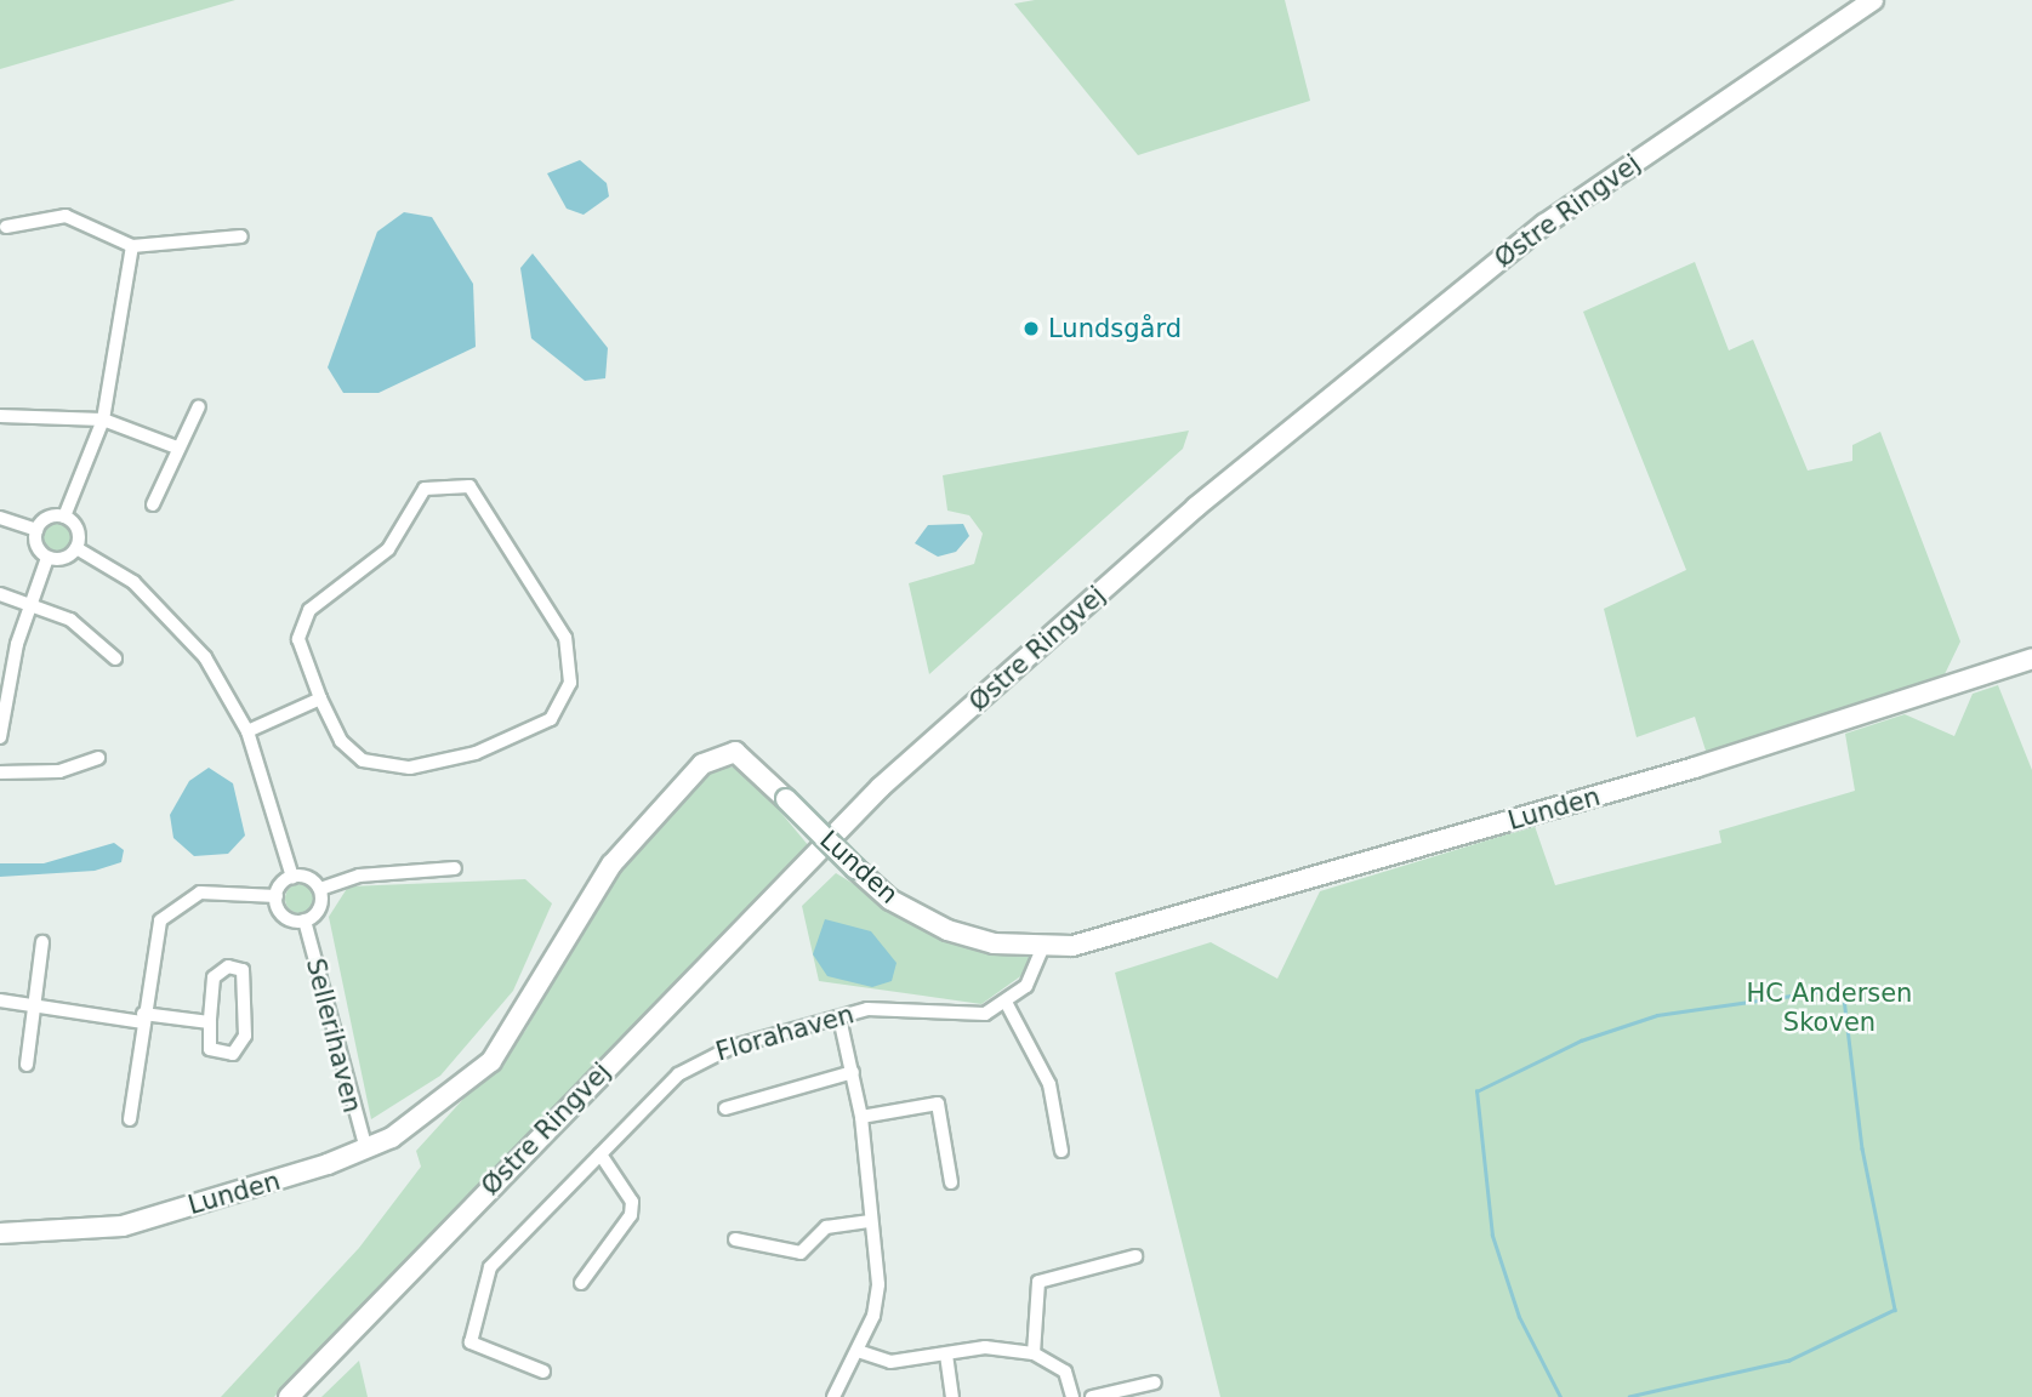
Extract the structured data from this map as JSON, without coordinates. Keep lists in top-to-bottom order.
{
  "streets": {
    "street": [
      "Østre Ringvej",
      "Lunden",
      "Florahaven",
      "Sellerihaven"
    ]
  },
  "crossings": [
    ["Lunden", "Sellerihaven"]
  ],
  "parks": ["HC Andersen Skoven"],
  "places": ["Lundsgård"]
}
